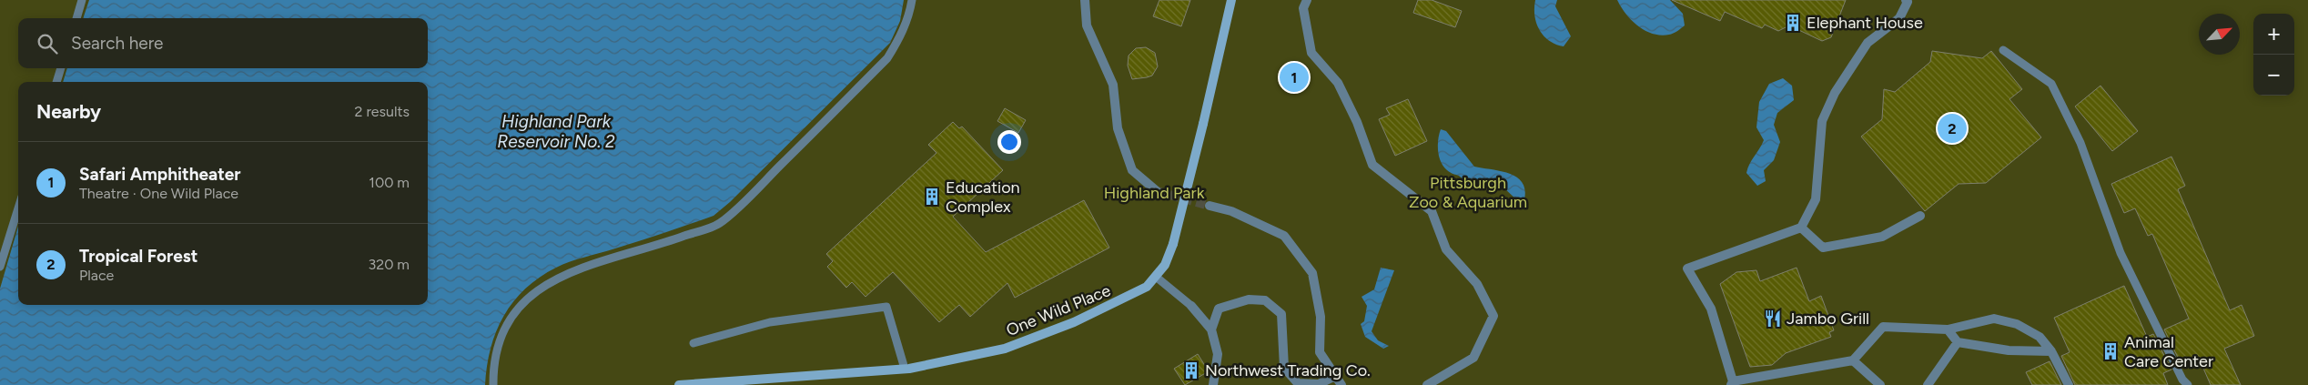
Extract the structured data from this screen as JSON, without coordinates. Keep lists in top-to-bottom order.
{
  "streets": {
    "main road": ["One Wild Place"]
  },
  "water": ["Highland Park Reservoir No. 2"],
  "parks": ["Pittsburgh Zoo & Aquarium", "Highland Park"],
  "places": {
    "building": [
      "Elephant House",
      "Education Complex",
      "Animal Care Center",
      "Northwest Trading Co."
    ],
    "restaurant": ["Jambo Grill"]
  },
  "north": "top right",
  "page": {
    "map_buttons": ["+", "−"],
    "search": "Search here",
    "pins": ["1", "2"],
    "heading": ["Nearby", "2 results"],
    "list": [
      {
        "mark": "1",
        "name": "Safari Amphitheater",
        "note": "Theatre · One Wild Place",
        "value": "100 m"
      },
      {
        "mark": "2",
        "name": "Tropical Forest",
        "note": "Place",
        "value": "320 m"
      }
    ]
  }
}
